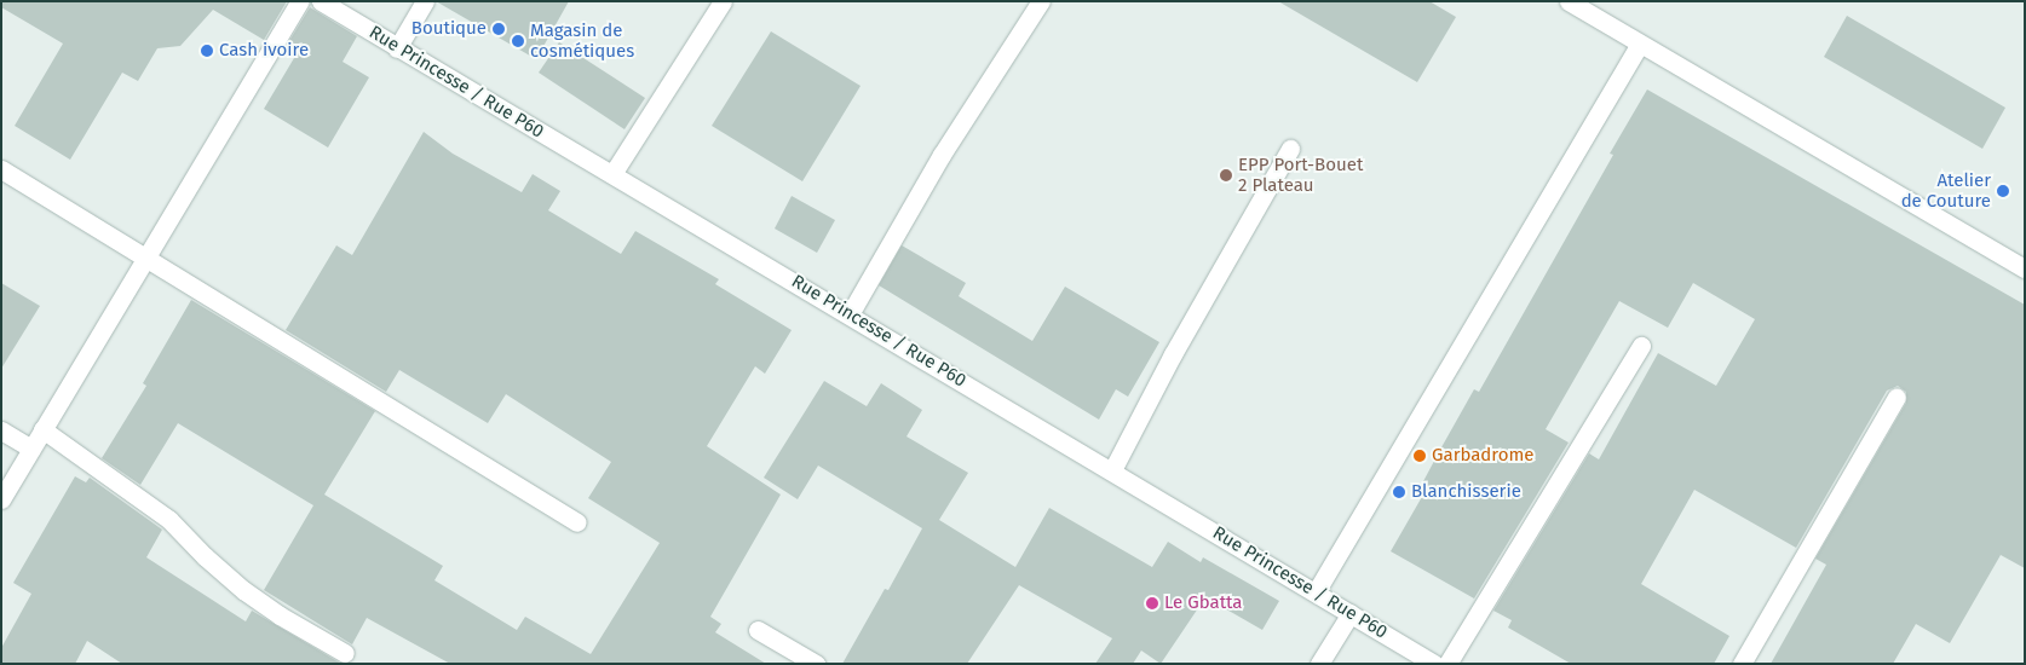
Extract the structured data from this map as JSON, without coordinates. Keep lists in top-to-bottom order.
{
  "streets": {
    "street": ["Rue Princesse / Rue P60"]
  },
  "places": [
    "Boutique",
    "Magasin de cosmétiques",
    "Cash ivoire",
    "EPP Port-Bouet 2 Plateau",
    "Atelier de Couture",
    "Garbadrome",
    "Blanchisserie",
    "Le Gbatta"
  ]
}
